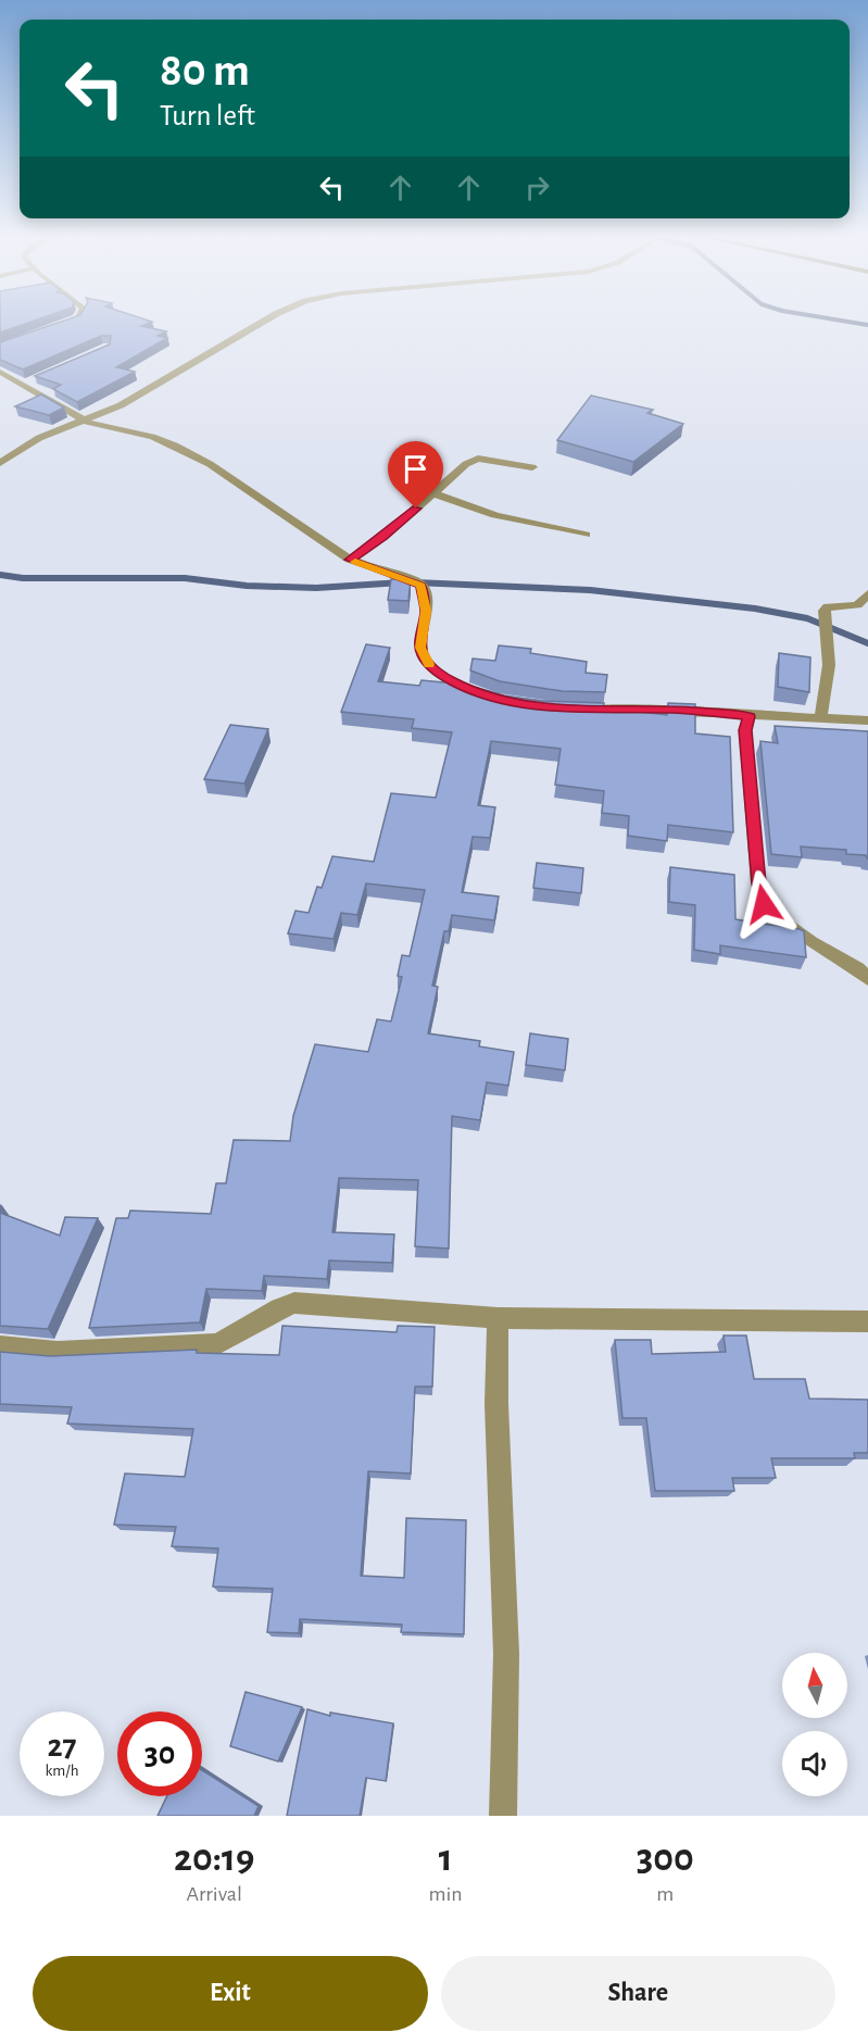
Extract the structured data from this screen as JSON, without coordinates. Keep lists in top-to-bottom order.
{
  "north": "top",
  "page": {
    "turn": ["80 m", "Turn left"],
    "speed": "27 km/h",
    "limit": "30",
    "eta": [
      "20:19",
      "Arrival",
      "1",
      "min",
      "300",
      "m"
    ],
    "buttons": ["Exit", "Share"]
  }
}
